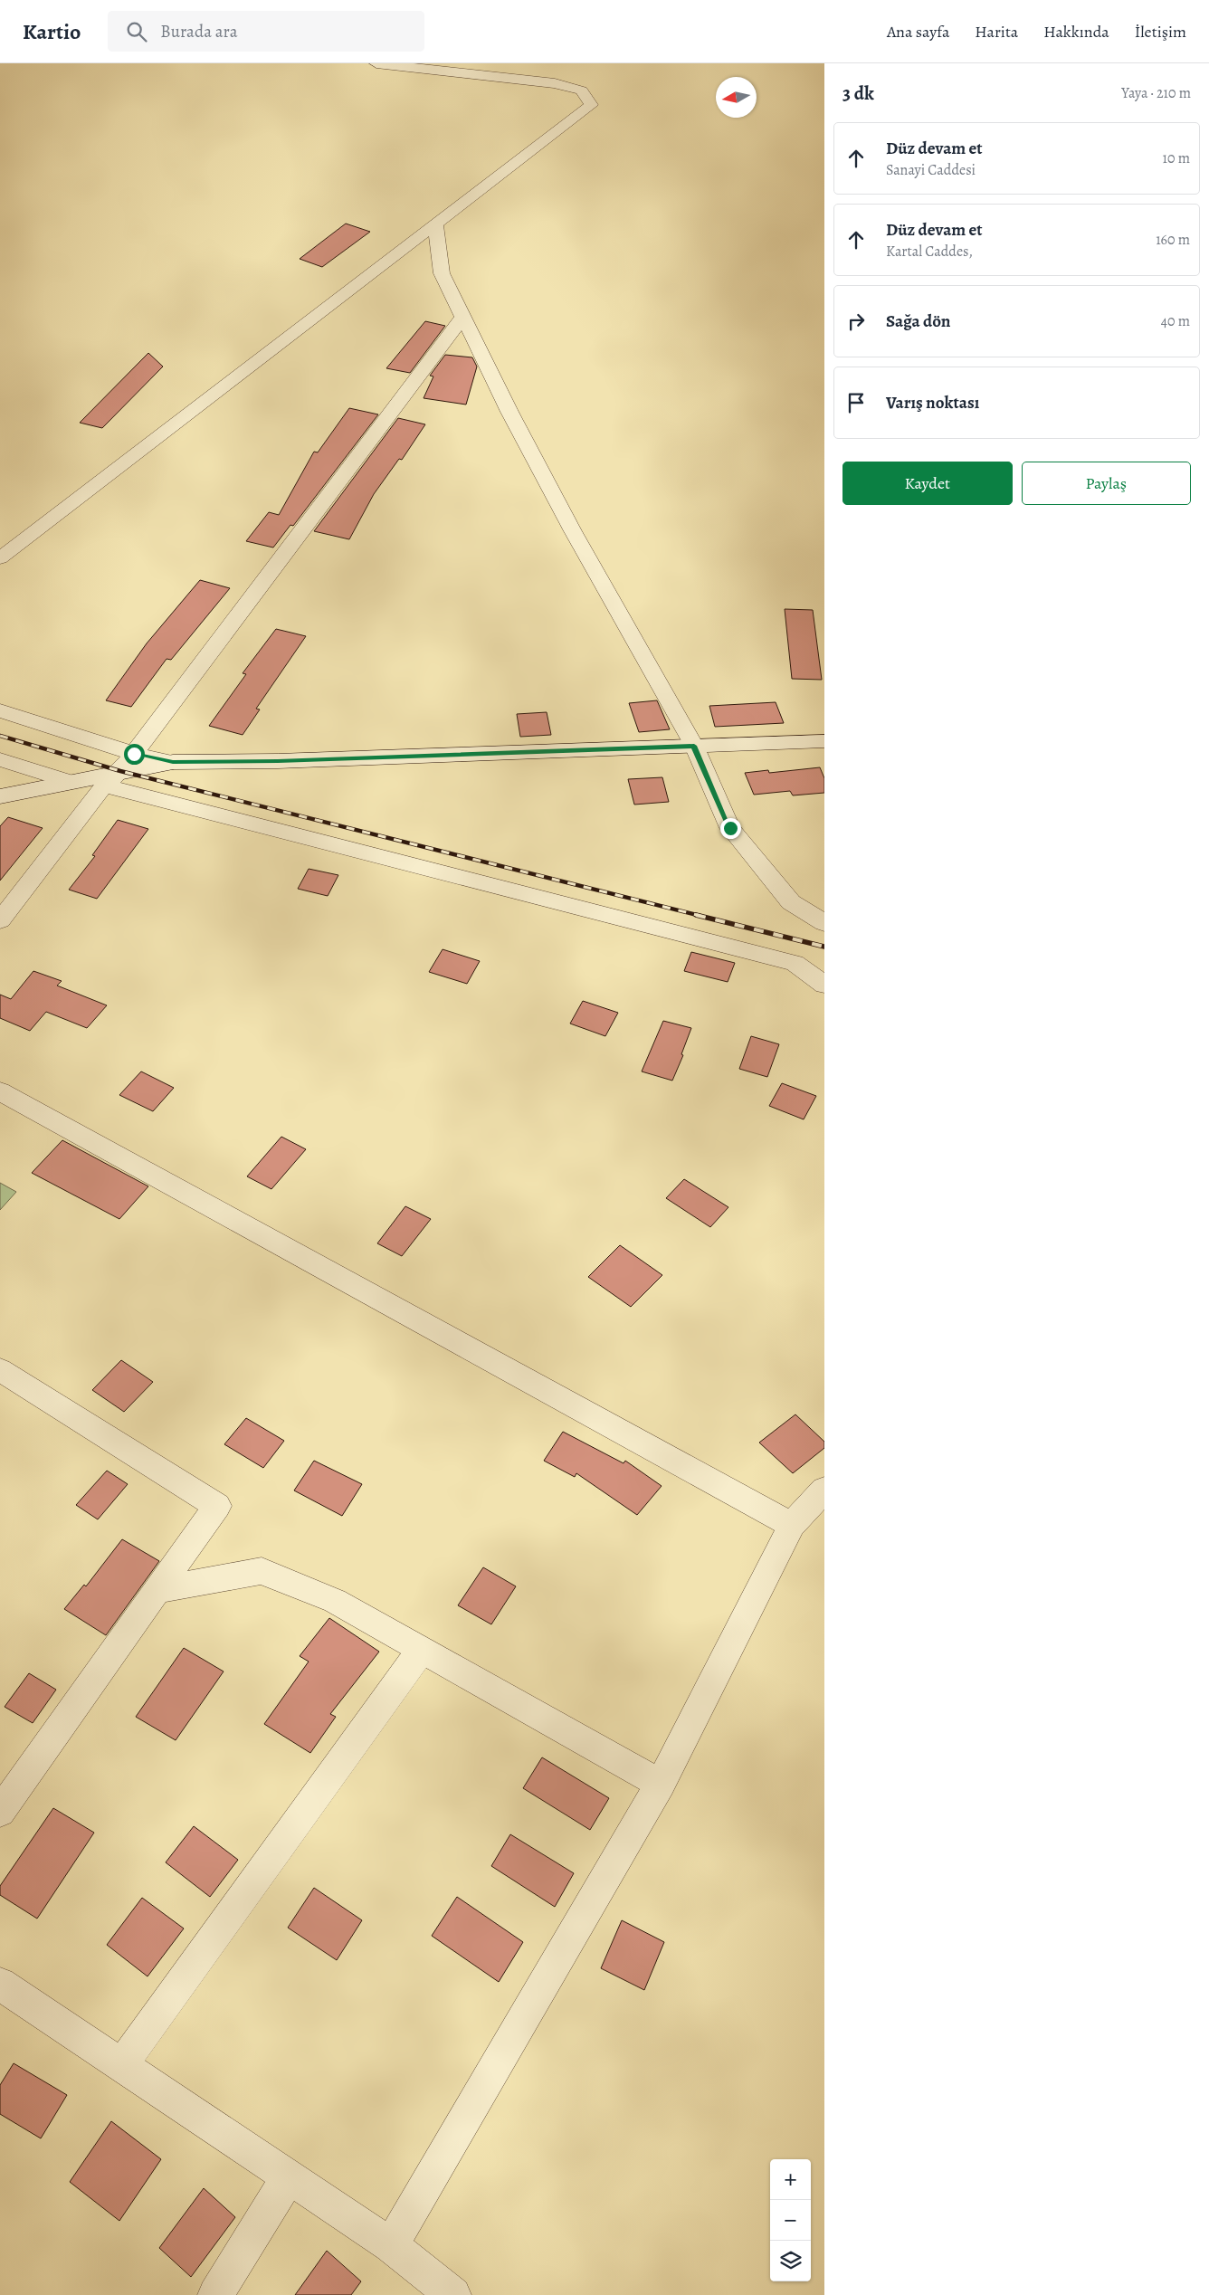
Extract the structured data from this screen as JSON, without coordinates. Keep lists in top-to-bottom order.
{
  "north": "left",
  "page": {
    "header": "Kartio",
    "search": "Burada ara",
    "nav": [
      "Ana sayfa",
      "Harita",
      "Hakkında",
      "İletişim"
    ],
    "heading": ["3 dk", "Yaya · 210 m"],
    "list": [
      ["Düz devam et", "Sanayi Caddesi", "10 m"],
      ["Düz devam et", "Kartal Caddes,", "160 m"],
      ["Sağa dön", "40 m"],
      "Varış noktası"
    ],
    "buttons": ["Kaydet", "Paylaş"],
    "map_buttons": ["+", "−"]
  }
}
